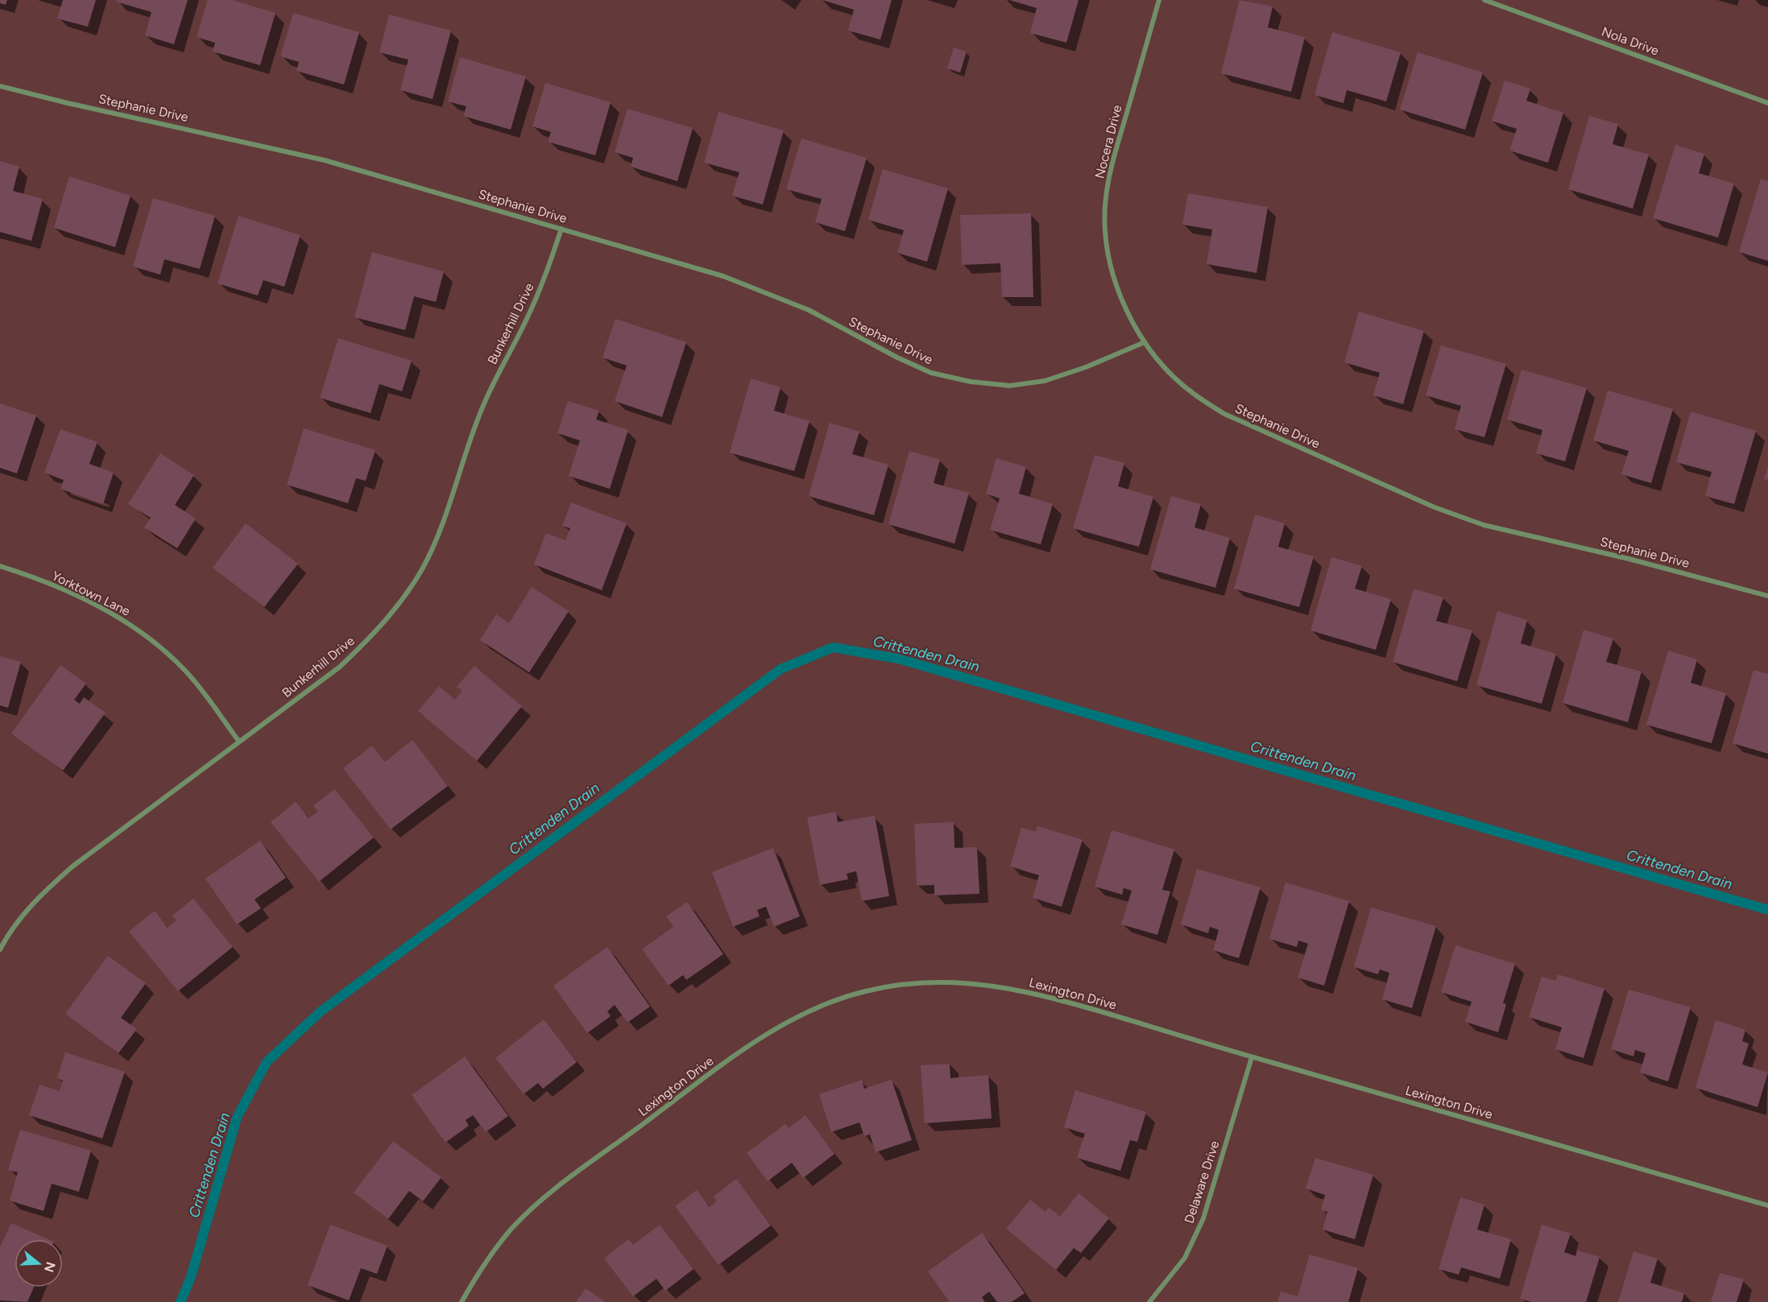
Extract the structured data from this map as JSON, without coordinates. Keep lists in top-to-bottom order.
{
  "streets": {
    "street": [
      "Nola Drive",
      "Stephanie Drive",
      "Nocera Drive",
      "Bunkerhill Drive",
      "Yorktown Lane",
      "Lexington Drive",
      "Delaware Drive"
    ]
  },
  "crossings": [
    ["Stephanie Drive", "Nocera Drive"],
    ["Stephanie Drive", "Bunkerhill Drive"],
    ["Bunkerhill Drive", "Yorktown Lane"],
    ["Lexington Drive", "Delaware Drive"]
  ],
  "water": ["Crittenden Drain"],
  "north": "right"
}
